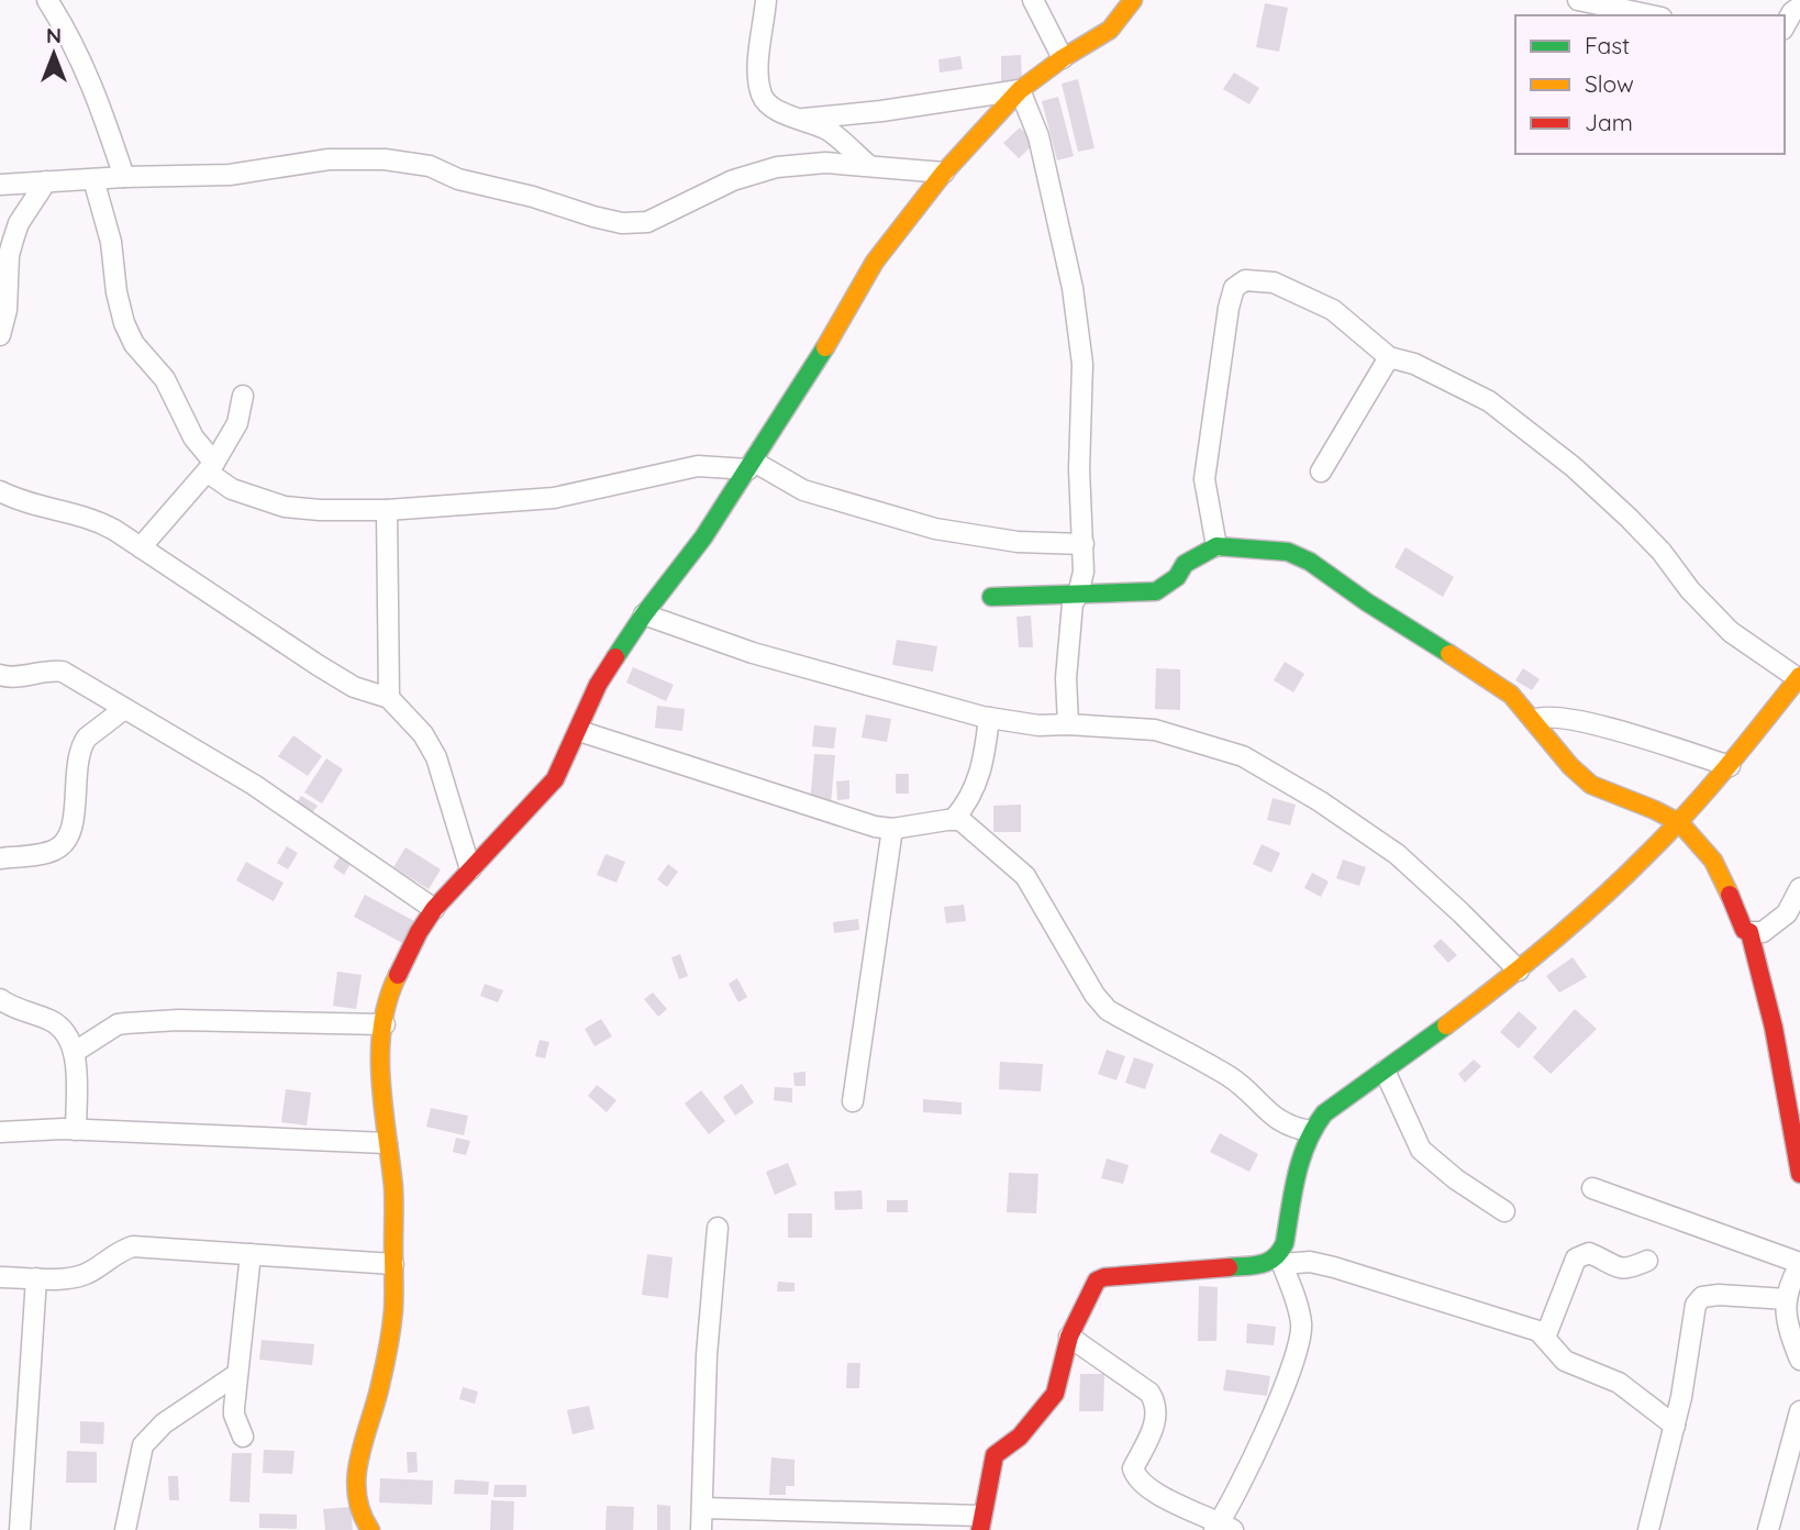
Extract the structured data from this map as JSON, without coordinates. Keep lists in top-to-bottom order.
{
  "legend": ["Fast", "Slow", "Jam"],
  "north": "top"
}
